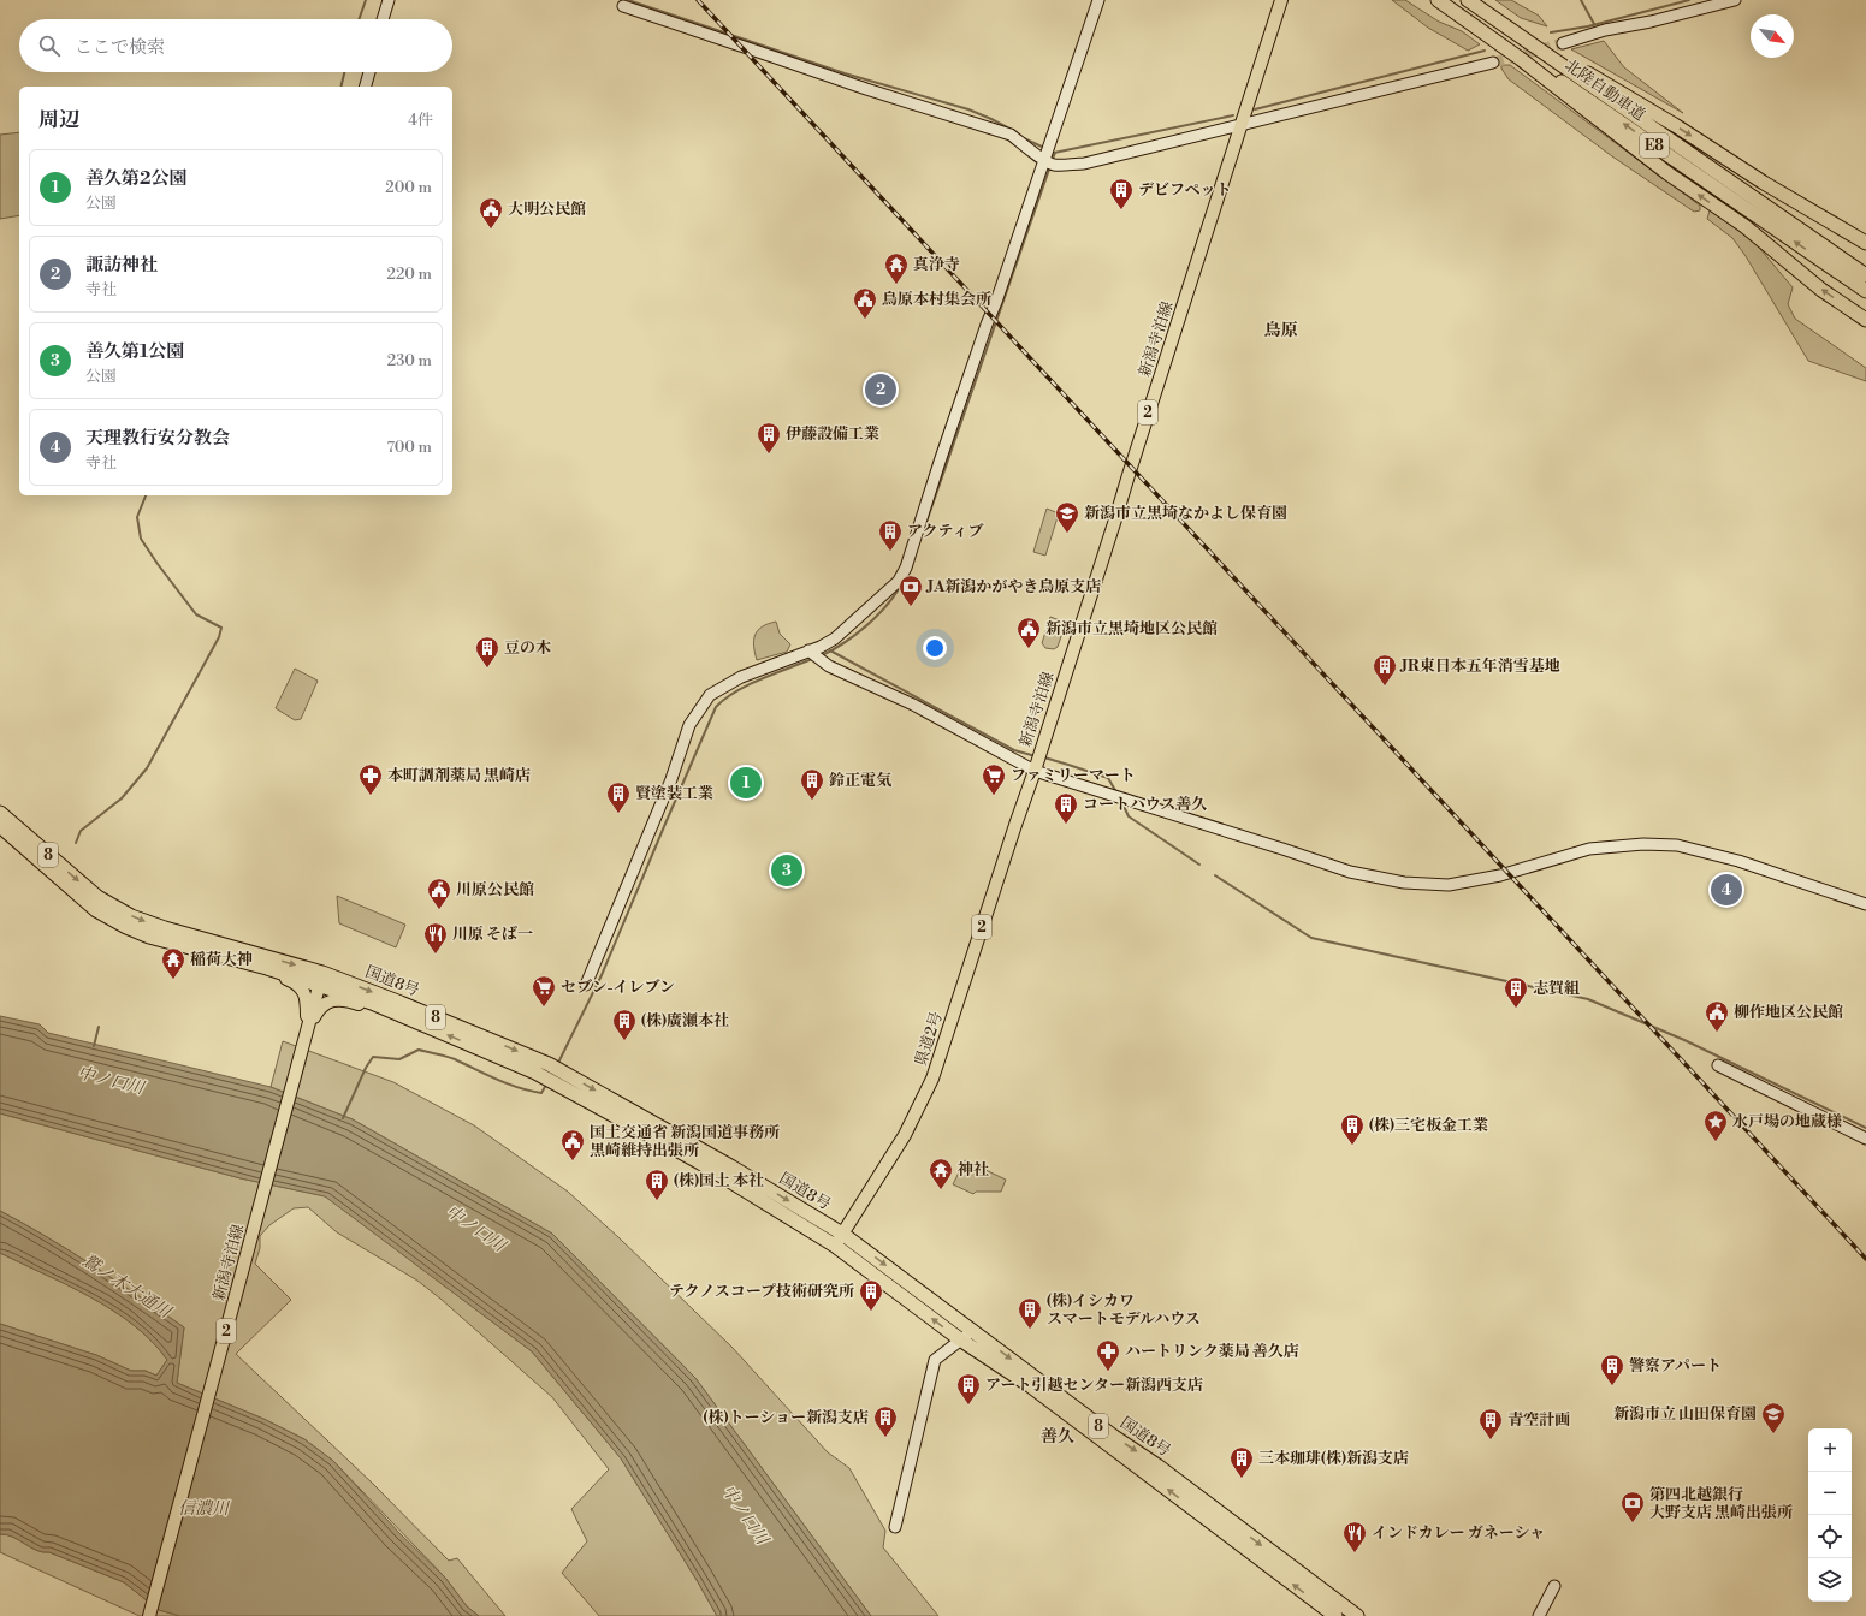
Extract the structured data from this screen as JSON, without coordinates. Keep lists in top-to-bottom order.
{
  "streets": {
    "highway": [
      "北陸自動車道",
      "E8",
      "8",
      "国道8号"
    ],
    "main road": ["新潟寺泊線", "2", "県道2号"]
  },
  "crossings": [
    ["新潟寺泊線", "国道8号"],
    ["新潟寺泊線", "県道2号"],
    ["国道8号", "県道2号"]
  ],
  "districts": ["鳥原", "善久"],
  "water": ["中ノ口川", "鷲ノ木大通川", "信濃川"],
  "places": {
    "building": [
      "デビフペット",
      "伊藤設備工業",
      "アクティブ",
      "豆の木",
      "JR東日本五年消雪基地",
      "鈴正電気",
      "賢塗装工業",
      "コートハウス善久",
      "志賀組",
      "(株)廣瀬本社",
      "(株)三宅板金工業",
      "(株)国土 本社",
      "テクノスコープ技術研究所",
      "(株)イシカワ スマートモデルハウス",
      "警察アパート",
      "アート引越センター新潟西支店",
      "(株)トーショー新潟支店",
      "青空計画",
      "三本珈琲(株)新潟支店"
    ],
    "public building": [
      "大明公民館",
      "鳥原本村集会所",
      "新潟市立黒埼地区公民館",
      "川原公民館",
      "柳作地区公民館",
      "国土交通省 新潟国道事務所 黒崎維持出張所"
    ],
    "temple": ["真浄寺", "稲荷大神", "神社"],
    "school or university": ["新潟市立黒埼なかよし保育園", "新潟市立 山田保育園"],
    "bank": ["JA新潟かがやき鳥原支店", "第四北越銀行 大野支店 黒崎出張所"],
    "pharmacy": ["本町調剤薬局 黒崎店", "ハートリンク薬局 善久店"],
    "supermarket": ["ファミリーマート", "セブン-イレブン"],
    "restaurant": ["川原 そば一", "インドカレー ガネーシャ"],
    "place": ["水戸場の地蔵様"]
  },
  "north": "bottom right",
  "page": {
    "search": "ここで検索",
    "heading": ["周辺", "4件"],
    "list": [
      {
        "mark": "1",
        "name": "善久第2公園",
        "note": "公園",
        "value": "200 m"
      },
      {
        "mark": "2",
        "name": "諏訪神社",
        "note": "寺社",
        "value": "220 m"
      },
      {
        "mark": "3",
        "name": "善久第1公園",
        "note": "公園",
        "value": "230 m"
      },
      {
        "mark": "4",
        "name": "天理教行安分教会",
        "note": "寺社",
        "value": "700 m"
      }
    ],
    "pins": [
      "2",
      "1",
      "3",
      "4"
    ],
    "map_buttons": ["+", "−"]
  }
}
